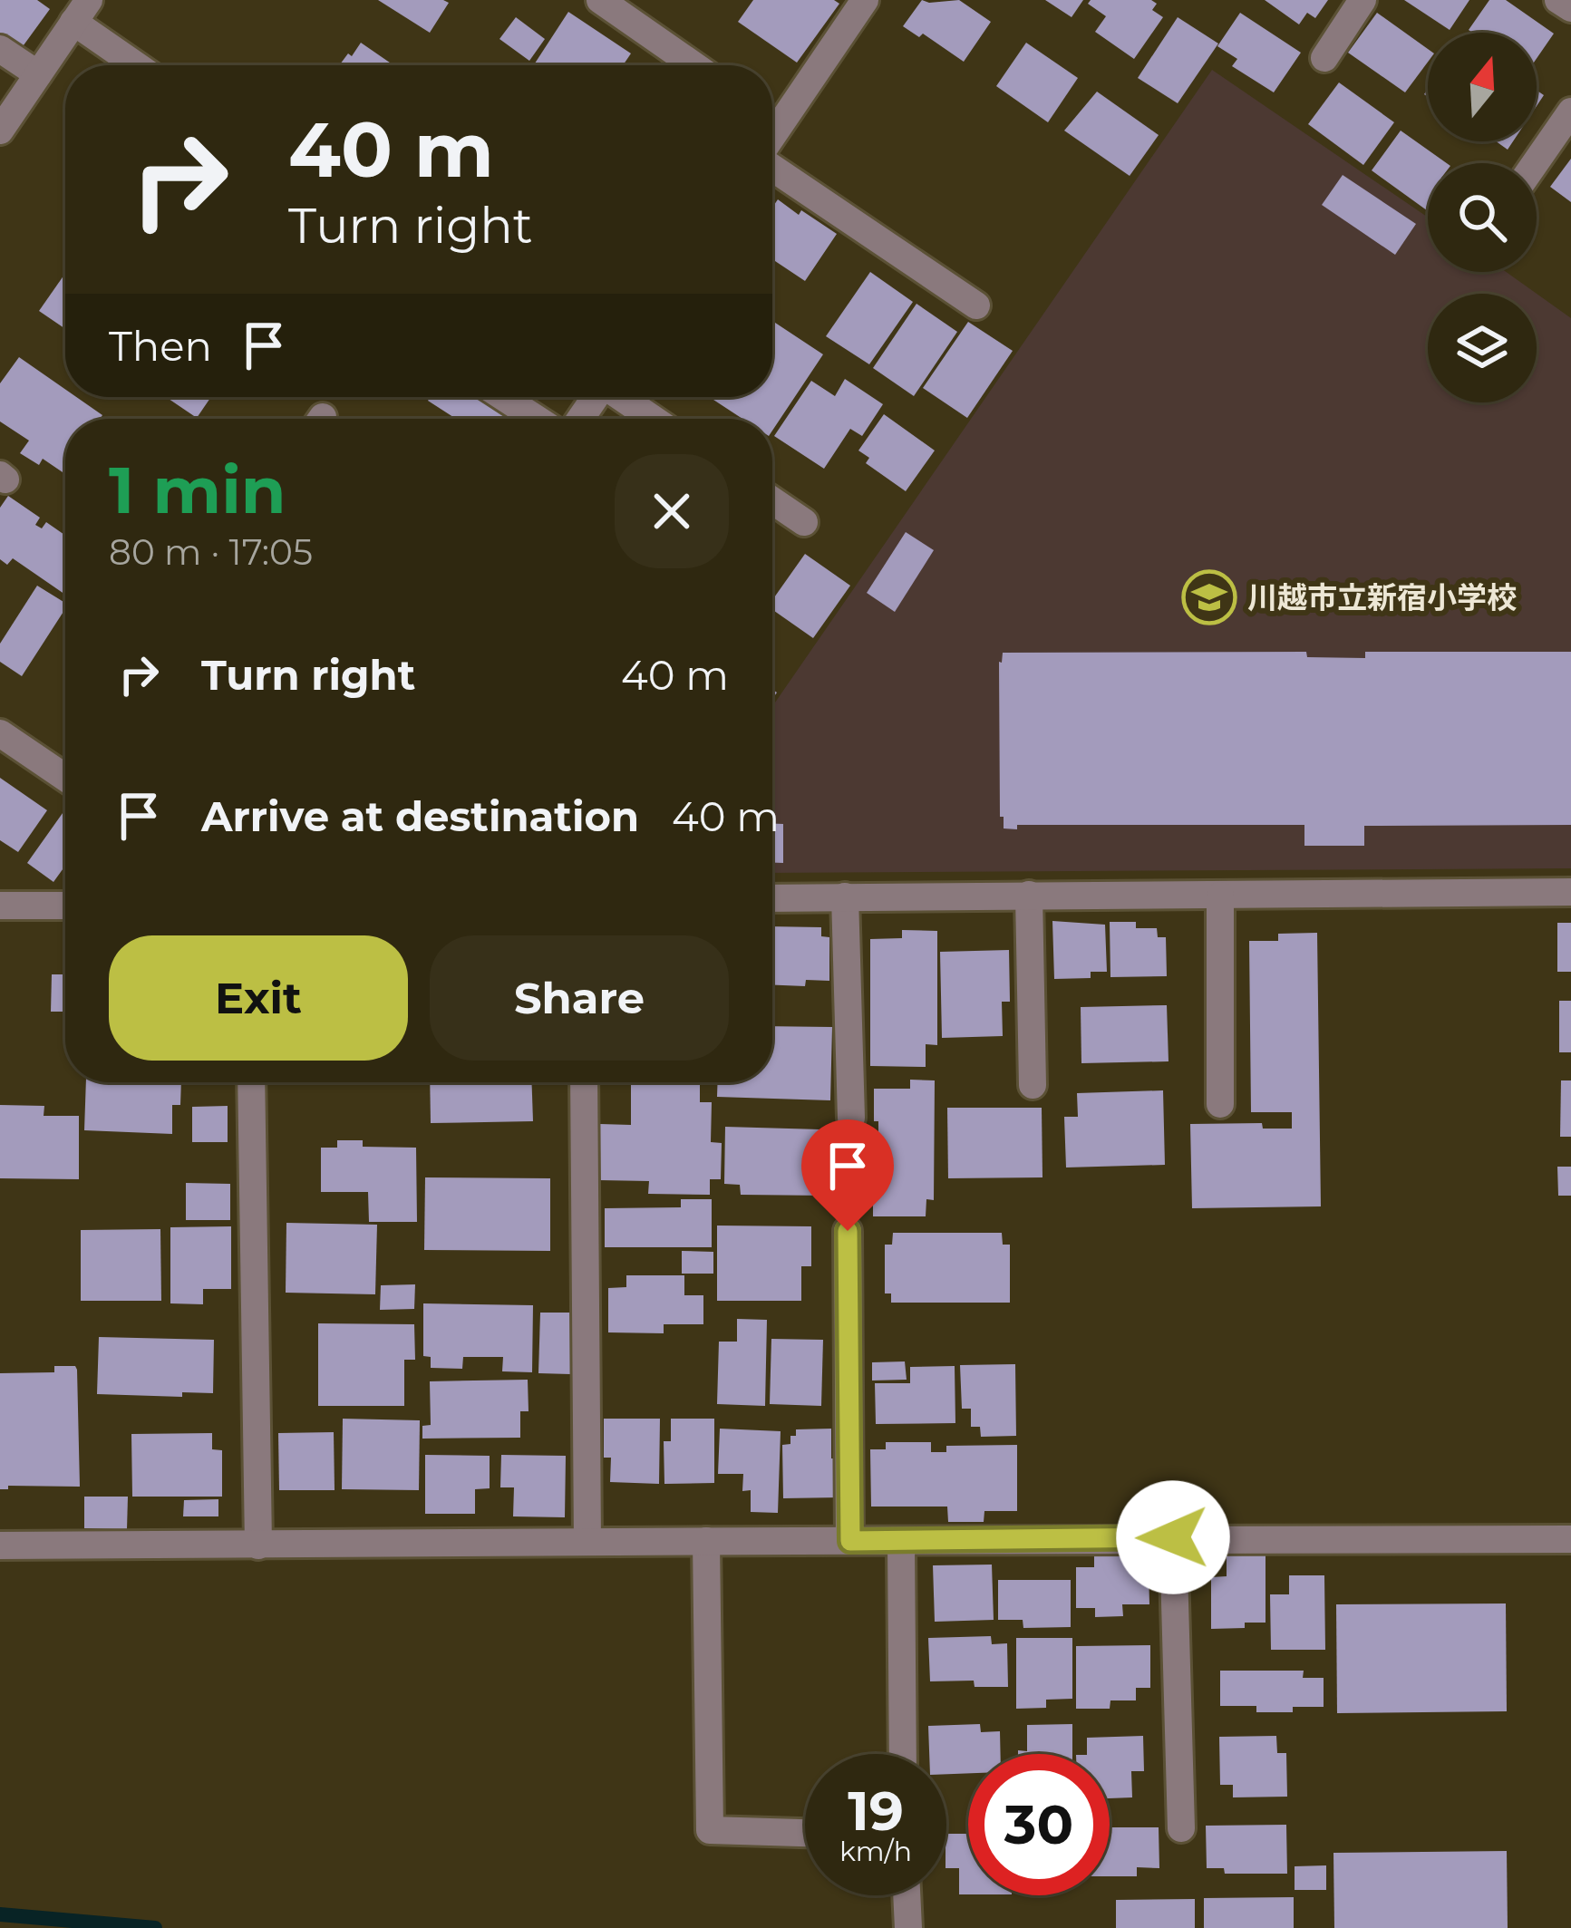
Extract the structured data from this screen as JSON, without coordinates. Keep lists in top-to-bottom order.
{
  "places": {
    "school or university": ["川越市立新宿小学校"]
  },
  "north": "top",
  "page": {
    "turn": ["40 m", "Turn right"],
    "then": "Then",
    "heading": ["1 min", "80 m · 17:05"],
    "list": [
      {
        "name": "Turn right",
        "value": "40 m"
      },
      {
        "name": "Arrive at destination",
        "value": "40 m"
      }
    ],
    "buttons": ["Exit", "Share"],
    "speed": "19 km/h",
    "limit": "30"
  }
}
